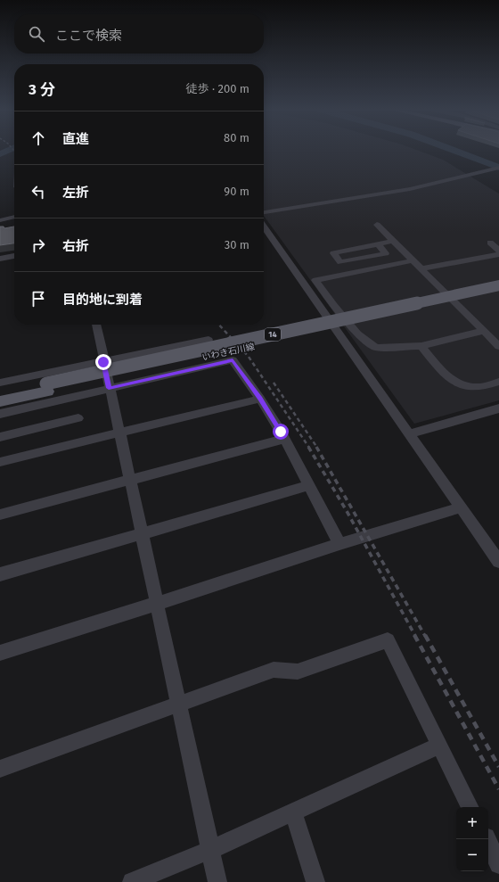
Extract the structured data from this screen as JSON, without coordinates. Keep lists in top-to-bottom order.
{
  "streets": {
    "main road": ["14", "いわき石川線"]
  },
  "page": {
    "search": "ここで検索",
    "heading": ["3 分", "徒歩 · 200 m"],
    "list": [
      ["直進", "80 m"],
      ["左折", "90 m"],
      ["右折", "30 m"],
      "目的地に到着"
    ],
    "map_buttons": ["+", "−"]
  }
}
